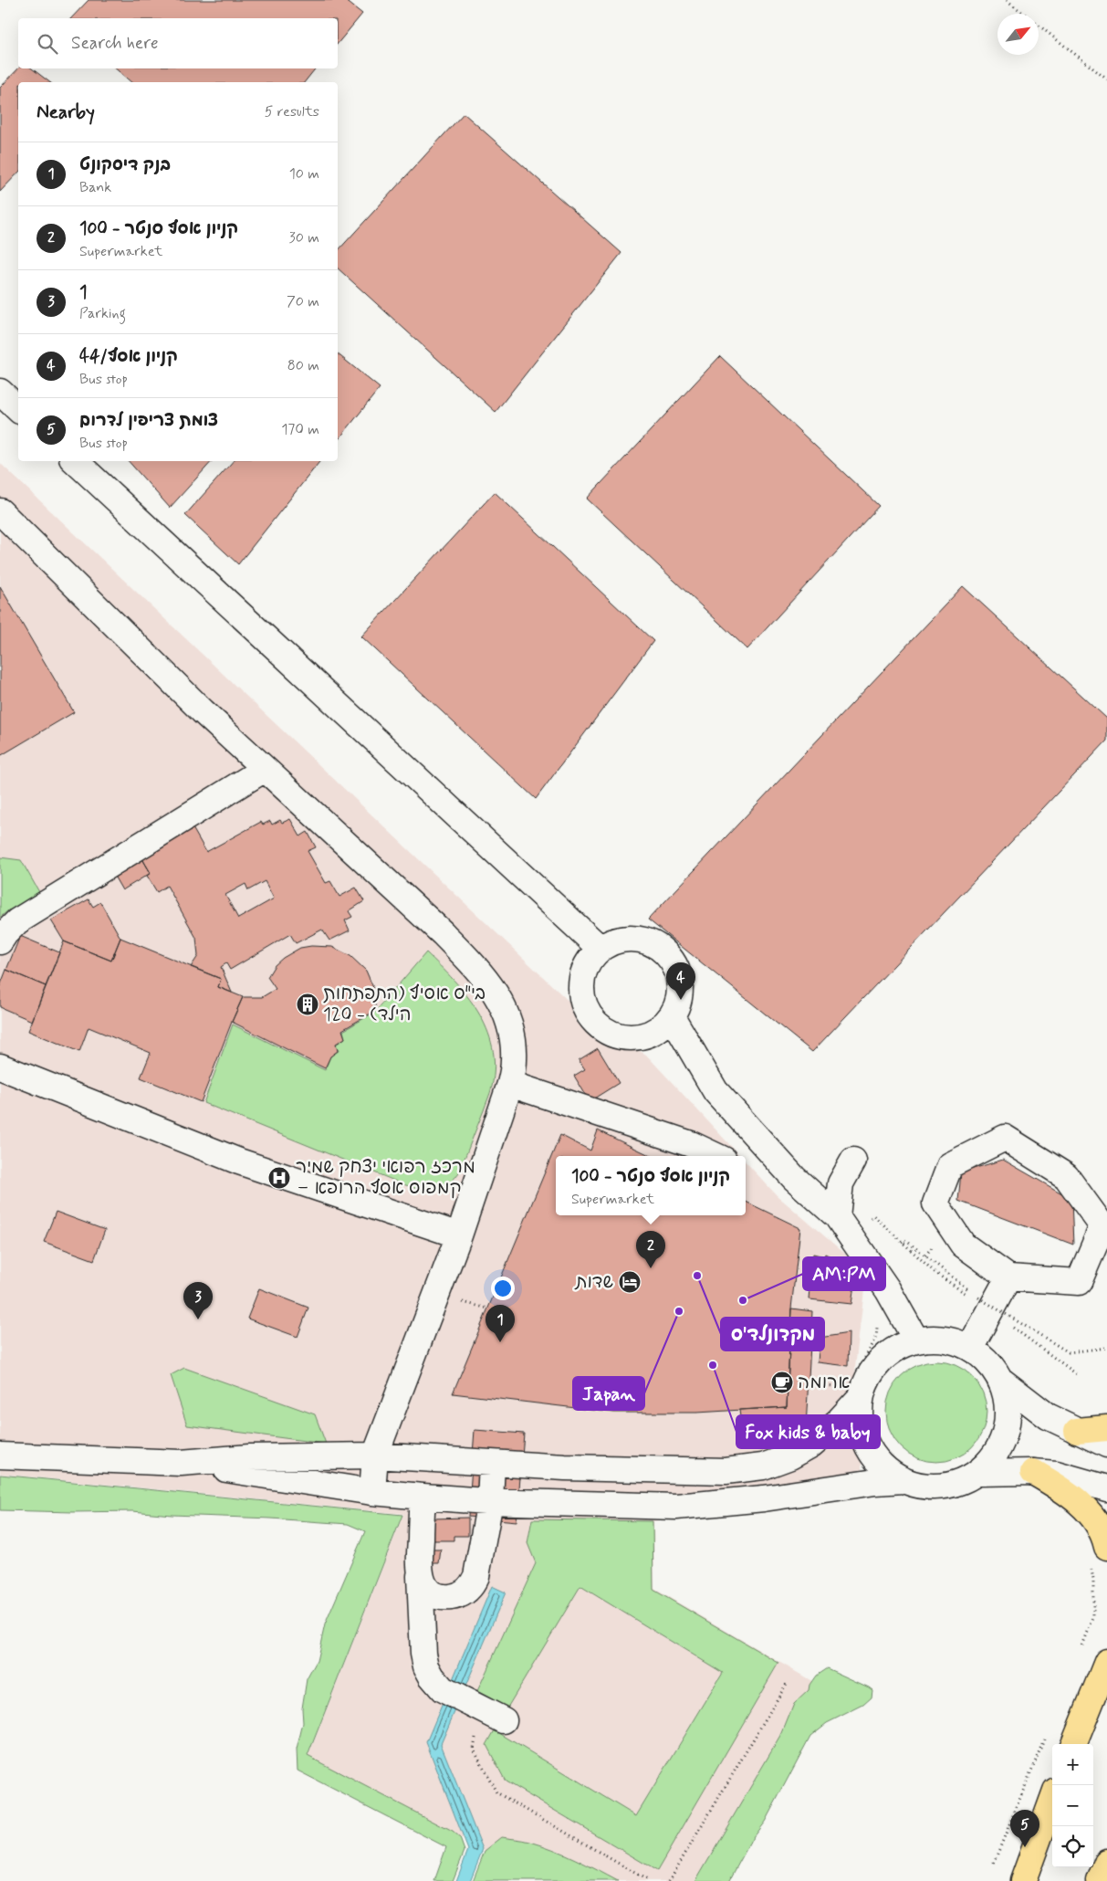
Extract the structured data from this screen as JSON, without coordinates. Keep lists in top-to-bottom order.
{
  "places": {
    "building": ["בי\"ס אסיף (התפתחות הילד) - 120"],
    "hospital": ["מרכז רפואי יצחק שמיר – קמפוס אסף הרופא"],
    "other": [
      "מקדונלד'ס",
      "AM:PM",
      "Japan",
      "Fox kids & baby"
    ],
    "hotel": ["שדות"],
    "cafe": ["ארומה"]
  },
  "north": "top right",
  "page": {
    "search": "Search here",
    "heading": ["Nearby", "5 results"],
    "list": [
      {
        "mark": "1",
        "name": "בנק דיסקונט",
        "note": "Bank",
        "value": "10 m"
      },
      {
        "mark": "2",
        "name": "100 - קניון אסף סנטר",
        "note": "Supermarket",
        "value": "30 m"
      },
      {
        "mark": "3",
        "name": "1",
        "note": "Parking",
        "value": "70 m"
      },
      {
        "mark": "4",
        "name": "קניון אסף/44",
        "note": "Bus stop",
        "value": "80 m"
      },
      {
        "mark": "5",
        "name": "צומת צריפין לדרום",
        "note": "Bus stop",
        "value": "170 m"
      }
    ],
    "pins": [
      "4",
      "2",
      "3",
      "1",
      "5"
    ],
    "popup": ["100 - קניון אסף סנטר", "Supermarket"],
    "map_buttons": ["+", "−"]
  }
}
